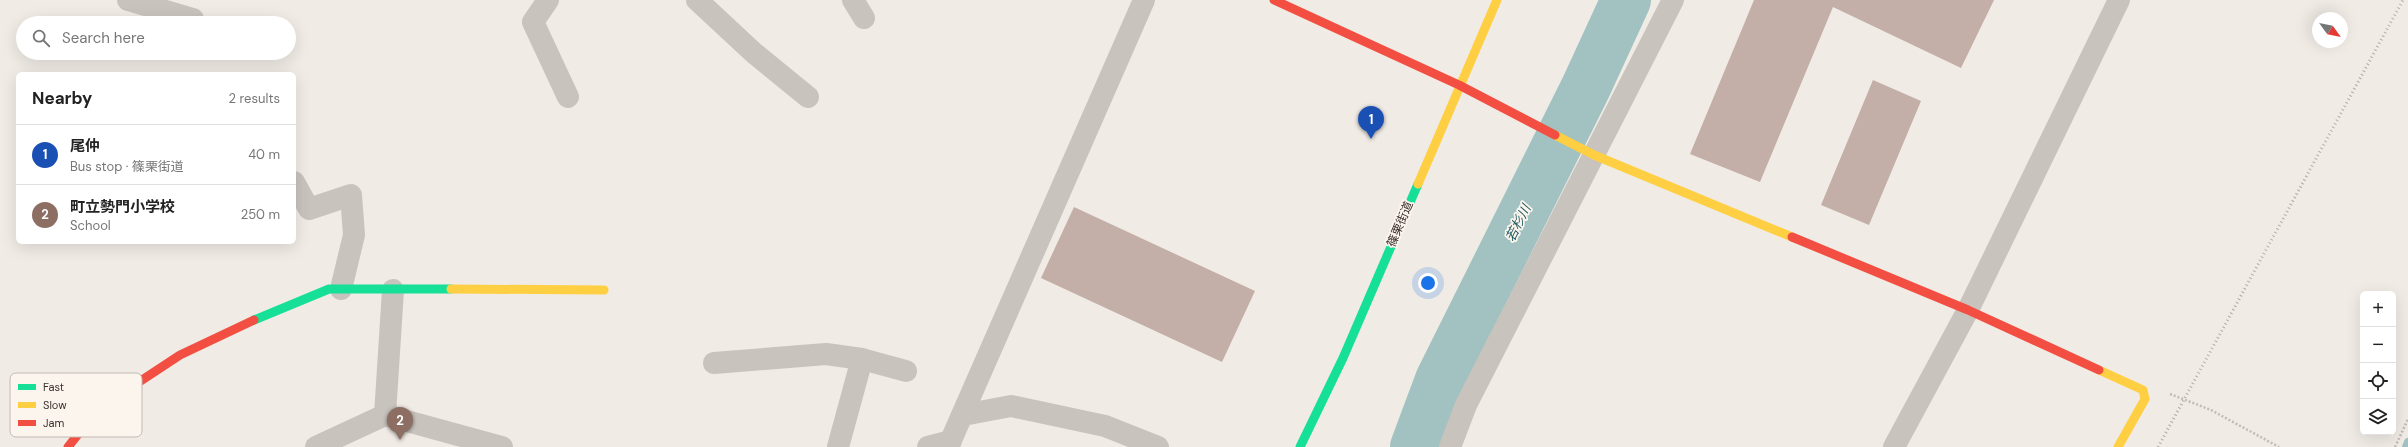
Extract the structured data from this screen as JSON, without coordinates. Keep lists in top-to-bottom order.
{
  "streets": {
    "street": ["篠栗街道"]
  },
  "water": ["若杉川"],
  "legend": ["Fast", "Slow", "Jam"],
  "north": "bottom right",
  "page": {
    "search": "Search here",
    "heading": ["Nearby", "2 results"],
    "pins": ["1", "2"],
    "list": [
      {
        "mark": "1",
        "name": "尾仲",
        "note": "Bus stop · 篠栗街道",
        "value": "40 m"
      },
      {
        "mark": "2",
        "name": "町立勢門小学校",
        "note": "School",
        "value": "250 m"
      }
    ],
    "map_buttons": ["+", "−"]
  }
}
